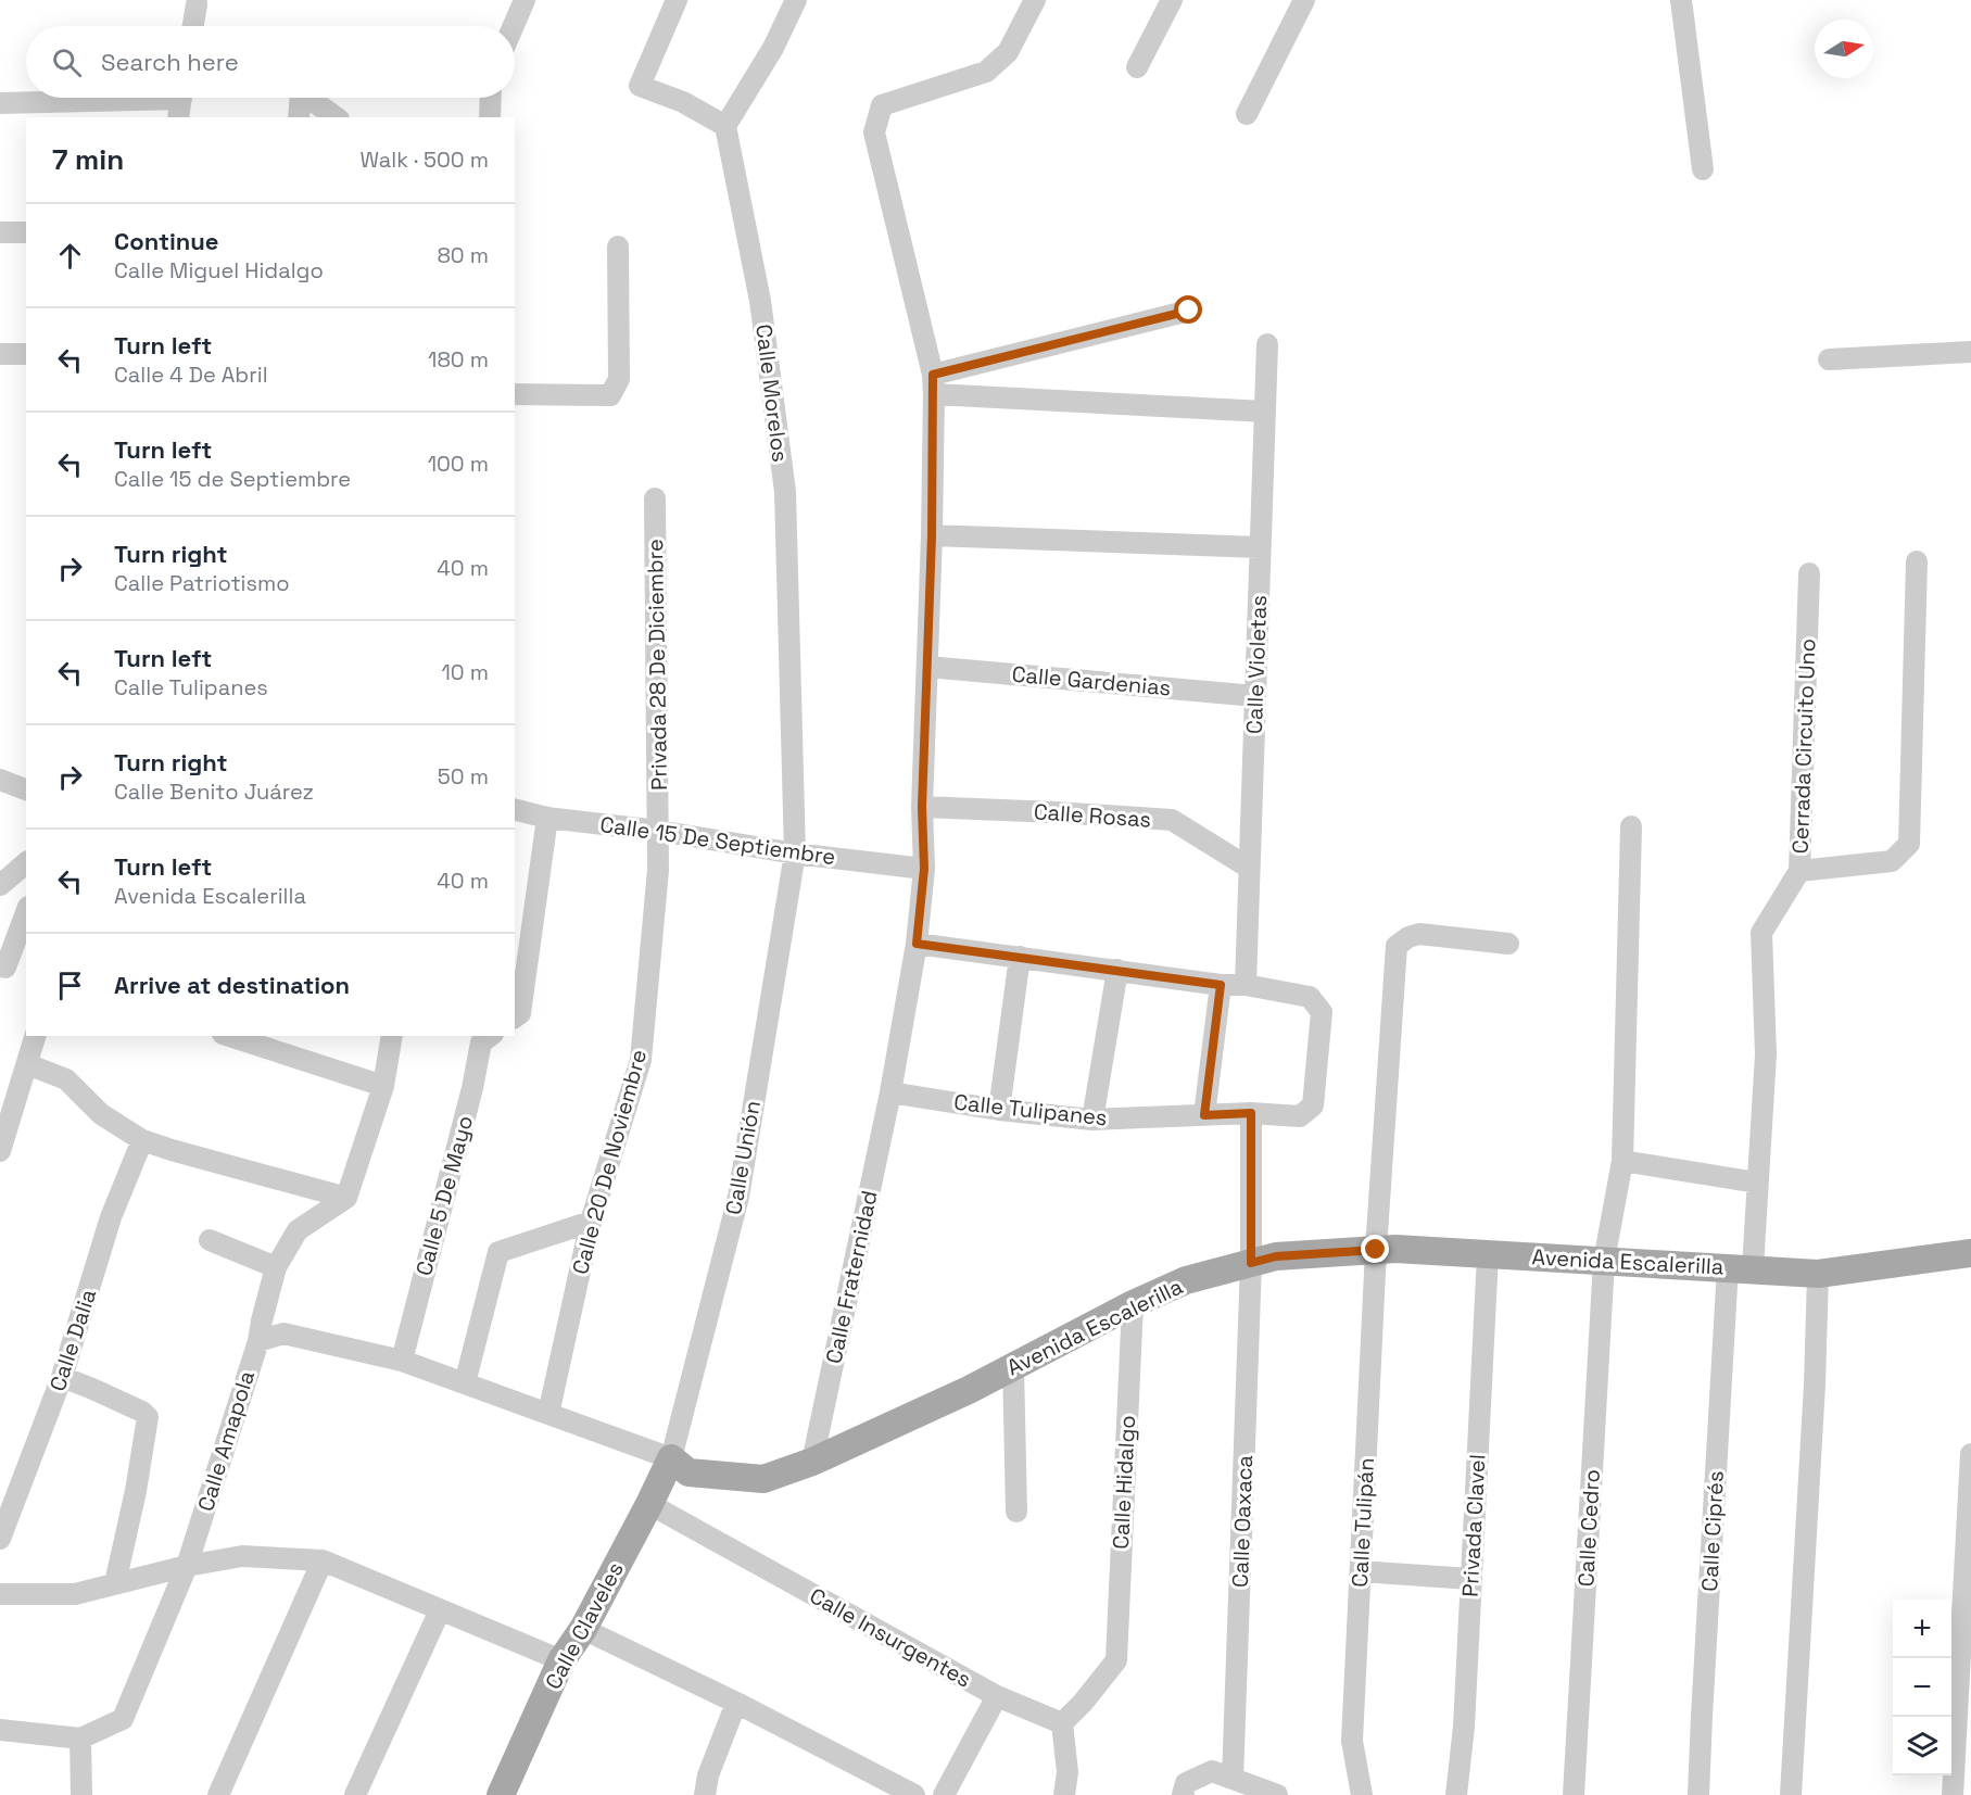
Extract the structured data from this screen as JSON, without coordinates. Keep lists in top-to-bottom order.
{
  "streets": {
    "main road": ["Avenida Escalerilla", "Calle Claveles"],
    "street": [
      "Calle Morelos",
      "Privada 28 De Diciembre",
      "Calle Violetas",
      "Calle Gardenias",
      "Cerrada Circuito Uno",
      "Calle Rosas",
      "Calle 15 De Septiembre",
      "Calle Tulipanes",
      "Calle Unión",
      "Calle 20 De Noviembre",
      "Calle 5 De Mayo",
      "Calle Fraternidad",
      "Calle Dalia",
      "Calle Amapola",
      "Calle Hidalgo",
      "Calle Oaxaca",
      "Calle Tulipán",
      "Privada Clavel",
      "Calle Cedro",
      "Calle Ciprés",
      "Calle Insurgentes"
    ]
  },
  "crossings": [
    ["Calle Morelos", "Calle 15 De Septiembre"],
    ["Calle Morelos", "Calle Unión"],
    ["Privada 28 De Diciembre", "Calle 15 De Septiembre"],
    ["Privada 28 De Diciembre", "Calle 20 De Noviembre"],
    ["Calle Violetas", "Calle Gardenias"],
    ["Calle Violetas", "Calle Rosas"],
    ["Calle Violetas", "Calle Tulipanes"],
    ["Calle Gardenias", "Calle Fraternidad"],
    ["Cerrada Circuito Uno", "Avenida Escalerilla"],
    ["Cerrada Circuito Uno", "Calle Ciprés"],
    ["Calle Rosas", "Calle Fraternidad"],
    ["Calle 15 De Septiembre", "Calle Unión"],
    ["Calle 15 De Septiembre", "Calle 20 De Noviembre"],
    ["Calle 15 De Septiembre", "Calle Fraternidad"],
    ["Calle Tulipanes", "Calle Fraternidad"],
    ["Calle Tulipanes", "Calle Oaxaca"],
    ["Calle Unión", "Avenida Escalerilla"],
    ["Calle Unión", "Calle Claveles"],
    ["Avenida Escalerilla", "Calle Fraternidad"],
    ["Avenida Escalerilla", "Calle Hidalgo"],
    ["Avenida Escalerilla", "Calle Oaxaca"],
    ["Avenida Escalerilla", "Calle Tulipán"],
    ["Avenida Escalerilla", "Privada Clavel"],
    ["Avenida Escalerilla", "Calle Cedro"],
    ["Avenida Escalerilla", "Calle Ciprés"],
    ["Avenida Escalerilla", "Calle Claveles"],
    ["Calle Hidalgo", "Calle Insurgentes"],
    ["Calle Claveles", "Calle Insurgentes"]
  ],
  "north": "right",
  "page": {
    "search": "Search here",
    "heading": ["7 min", "Walk · 500 m"],
    "list": [
      ["Continue", "Calle Miguel Hidalgo", "80 m"],
      ["Turn left", "Calle 4 De Abril", "180 m"],
      ["Turn left", "Calle 15 de Septiembre", "100 m"],
      ["Turn right", "Calle Patriotismo", "40 m"],
      ["Turn left", "Calle Tulipanes", "10 m"],
      ["Turn right", "Calle Benito Juárez", "50 m"],
      ["Turn left", "Avenida Escalerilla", "40 m"],
      "Arrive at destination"
    ],
    "map_buttons": ["+", "−"]
  }
}
